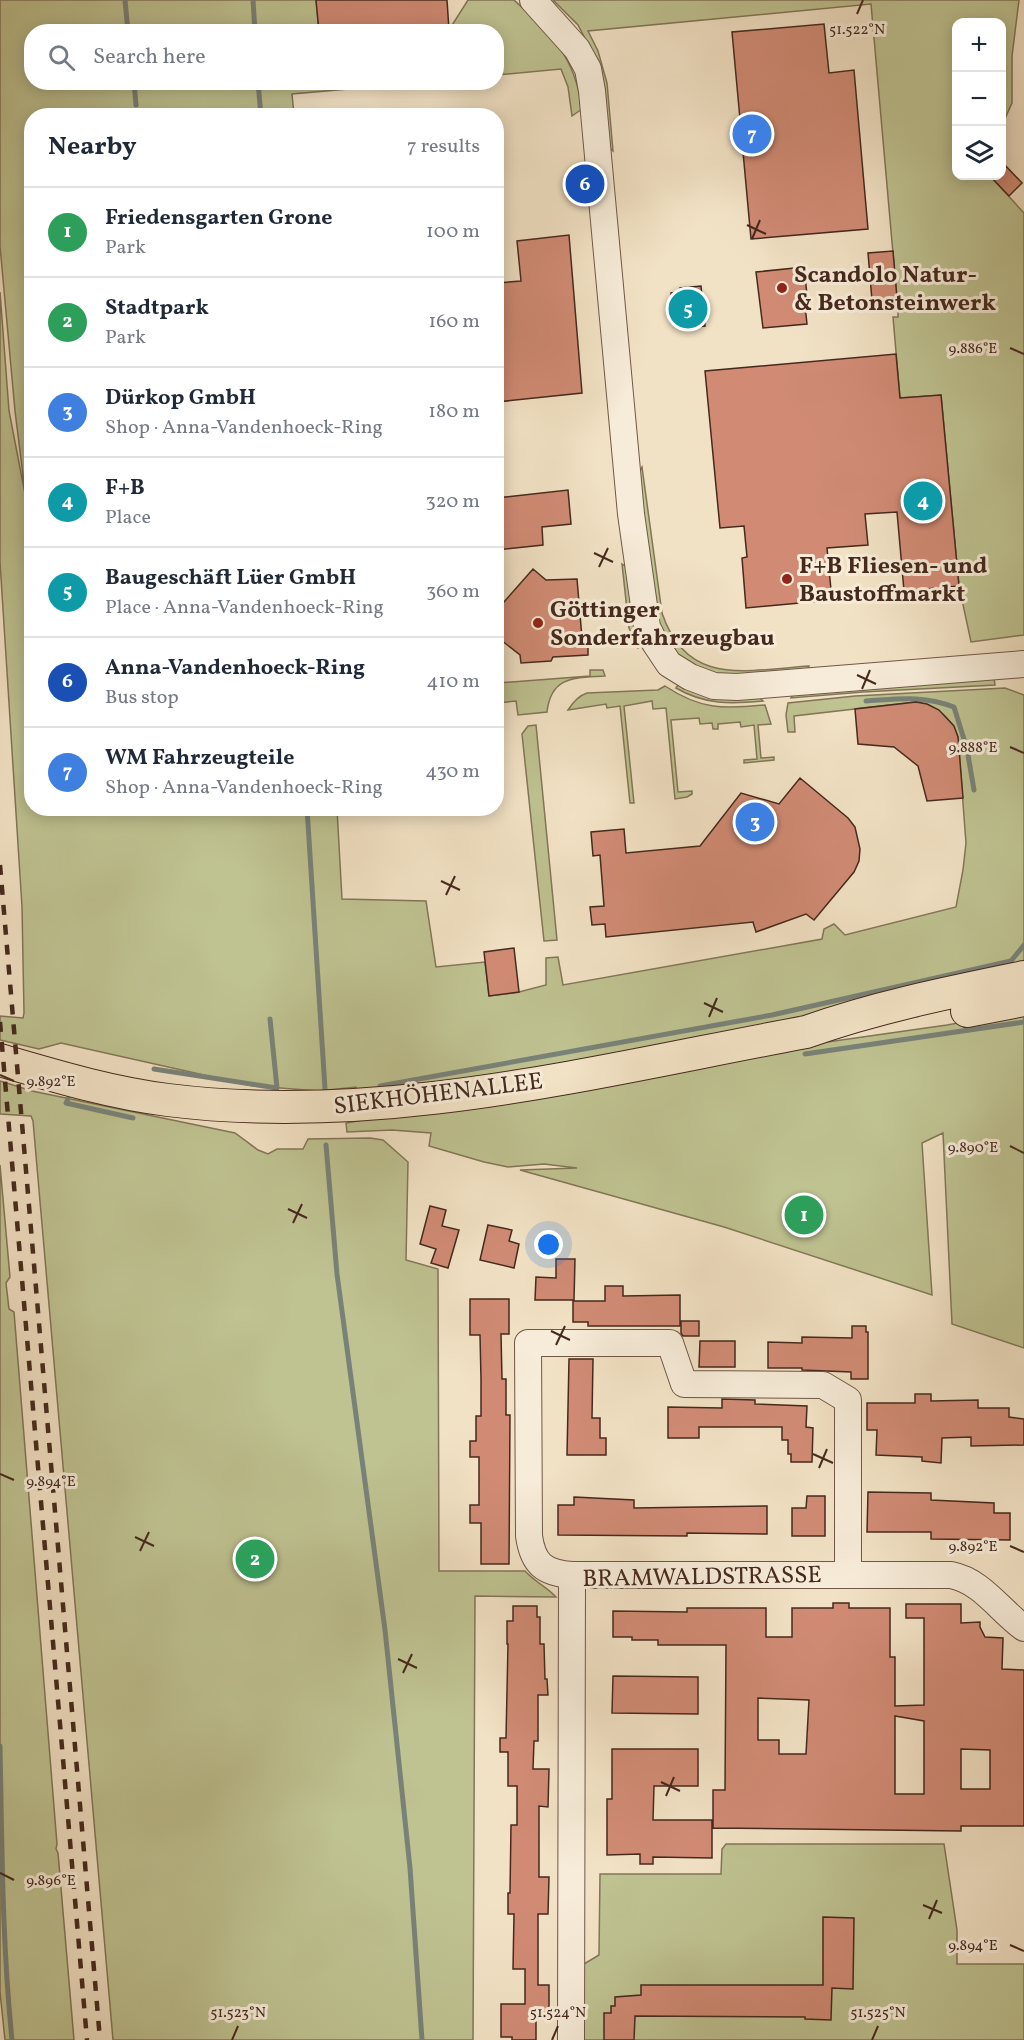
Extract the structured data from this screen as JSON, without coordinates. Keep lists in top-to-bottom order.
{
  "streets": {
    "main road": ["SIEKHÖHENALLEE"],
    "street": ["BRAMWALDSTRASSE"]
  },
  "places": ["Scandolo Natur- & Betonsteinwerk", "F+B Fliesen- und Baustoffmarkt", "Göttinger Sonderfahrzeugbau"],
  "page": {
    "map_buttons": ["+", "−"],
    "search": "Search here",
    "heading": ["Nearby", "7 results"],
    "pins": [
      "7",
      "6",
      "5",
      "4",
      "3",
      "1",
      "2"
    ],
    "list": [
      {
        "mark": "1",
        "name": "Friedensgarten Grone",
        "note": "Park",
        "value": "100 m"
      },
      {
        "mark": "2",
        "name": "Stadtpark",
        "note": "Park",
        "value": "160 m"
      },
      {
        "mark": "3",
        "name": "Dürkop GmbH",
        "note": "Shop · Anna-Vandenhoeck-Ring",
        "value": "180 m"
      },
      {
        "mark": "4",
        "name": "F+B",
        "note": "Place",
        "value": "320 m"
      },
      {
        "mark": "5",
        "name": "Baugeschäft Lüer GmbH",
        "note": "Place · Anna-Vandenhoeck-Ring",
        "value": "360 m"
      },
      {
        "mark": "6",
        "name": "Anna-Vandenhoeck-Ring",
        "note": "Bus stop",
        "value": "410 m"
      },
      {
        "mark": "7",
        "name": "WM Fahrzeugteile",
        "note": "Shop · Anna-Vandenhoeck-Ring",
        "value": "430 m"
      }
    ]
  },
  "coordinates": [
    "51.522°N",
    "9.886°E",
    "9.888°E",
    "9.892°E",
    "9.890°E",
    "9.894°E",
    "9.896°E",
    "51.523°N",
    "51.524°N",
    "51.525°N"
  ]
}
